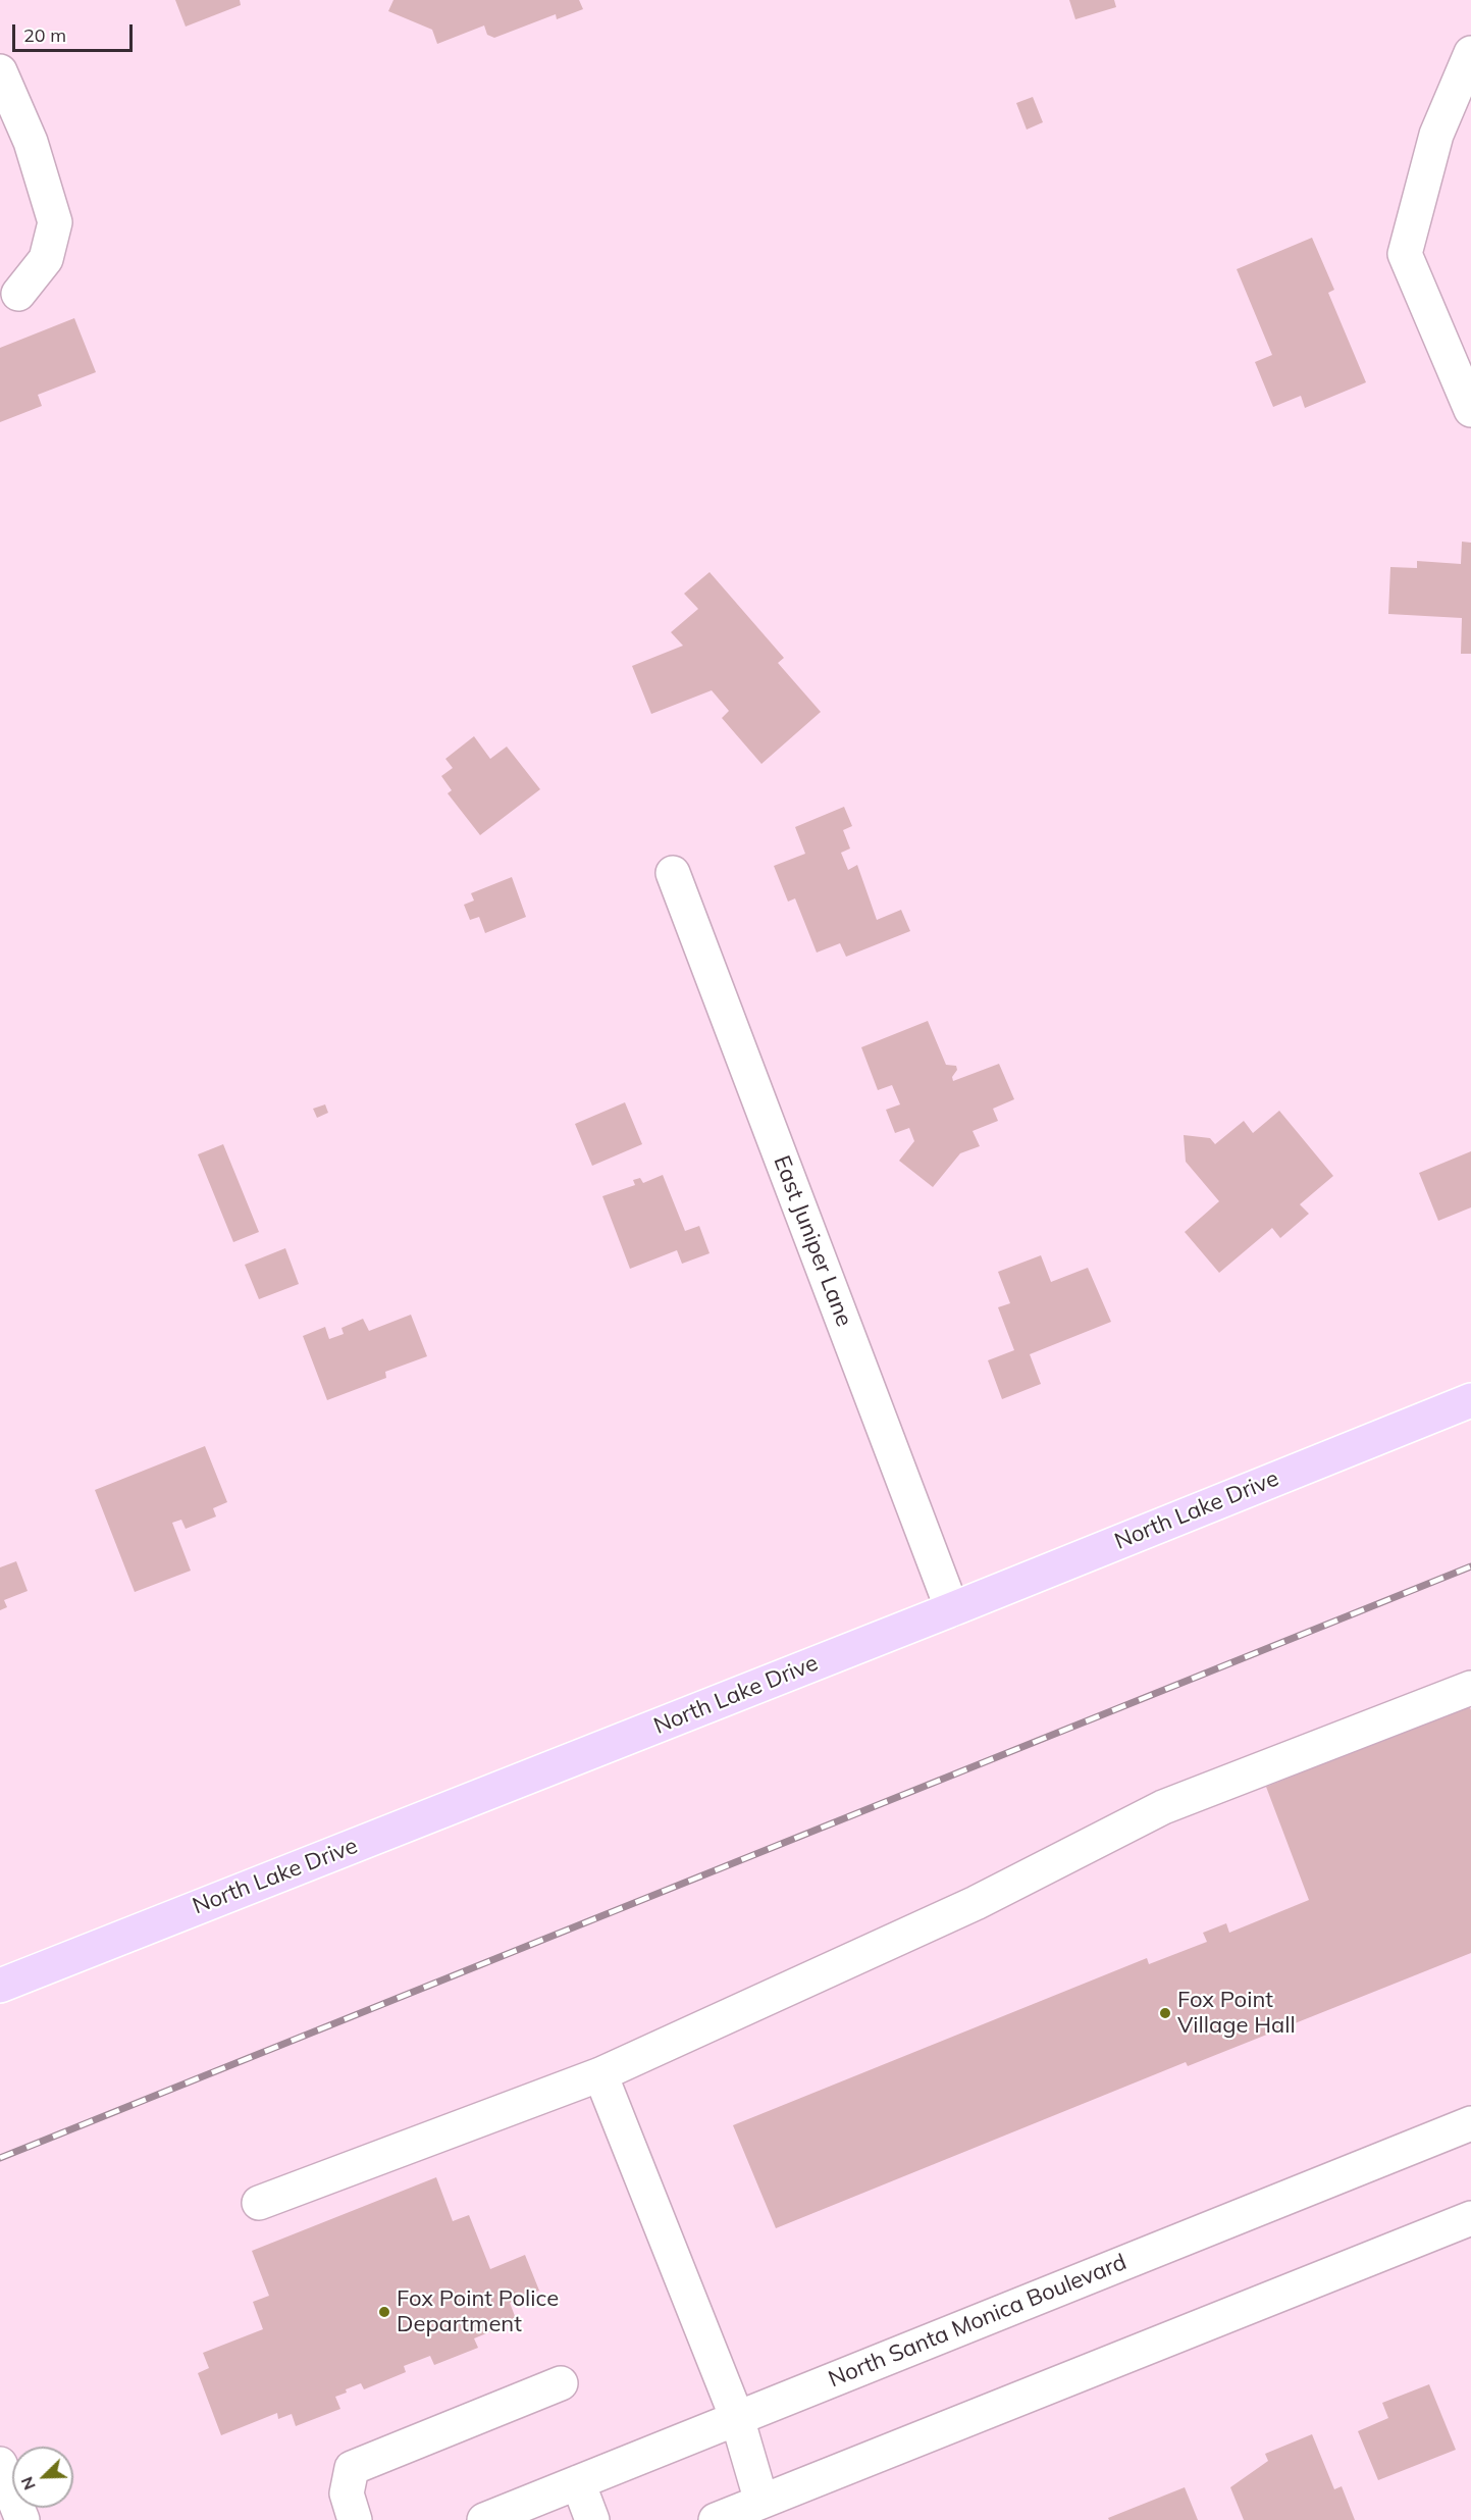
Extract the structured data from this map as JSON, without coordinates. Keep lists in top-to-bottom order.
{
  "streets": {
    "main road": ["North Lake Drive"],
    "street": ["East Juniper Lane", "North Santa Monica Boulevard"]
  },
  "crossings": [
    ["East Juniper Lane", "North Lake Drive"]
  ],
  "places": ["Fox Point Village Hall", "Fox Point Police Department"],
  "scale_bar": "20 m",
  "north": "bottom left"
}
